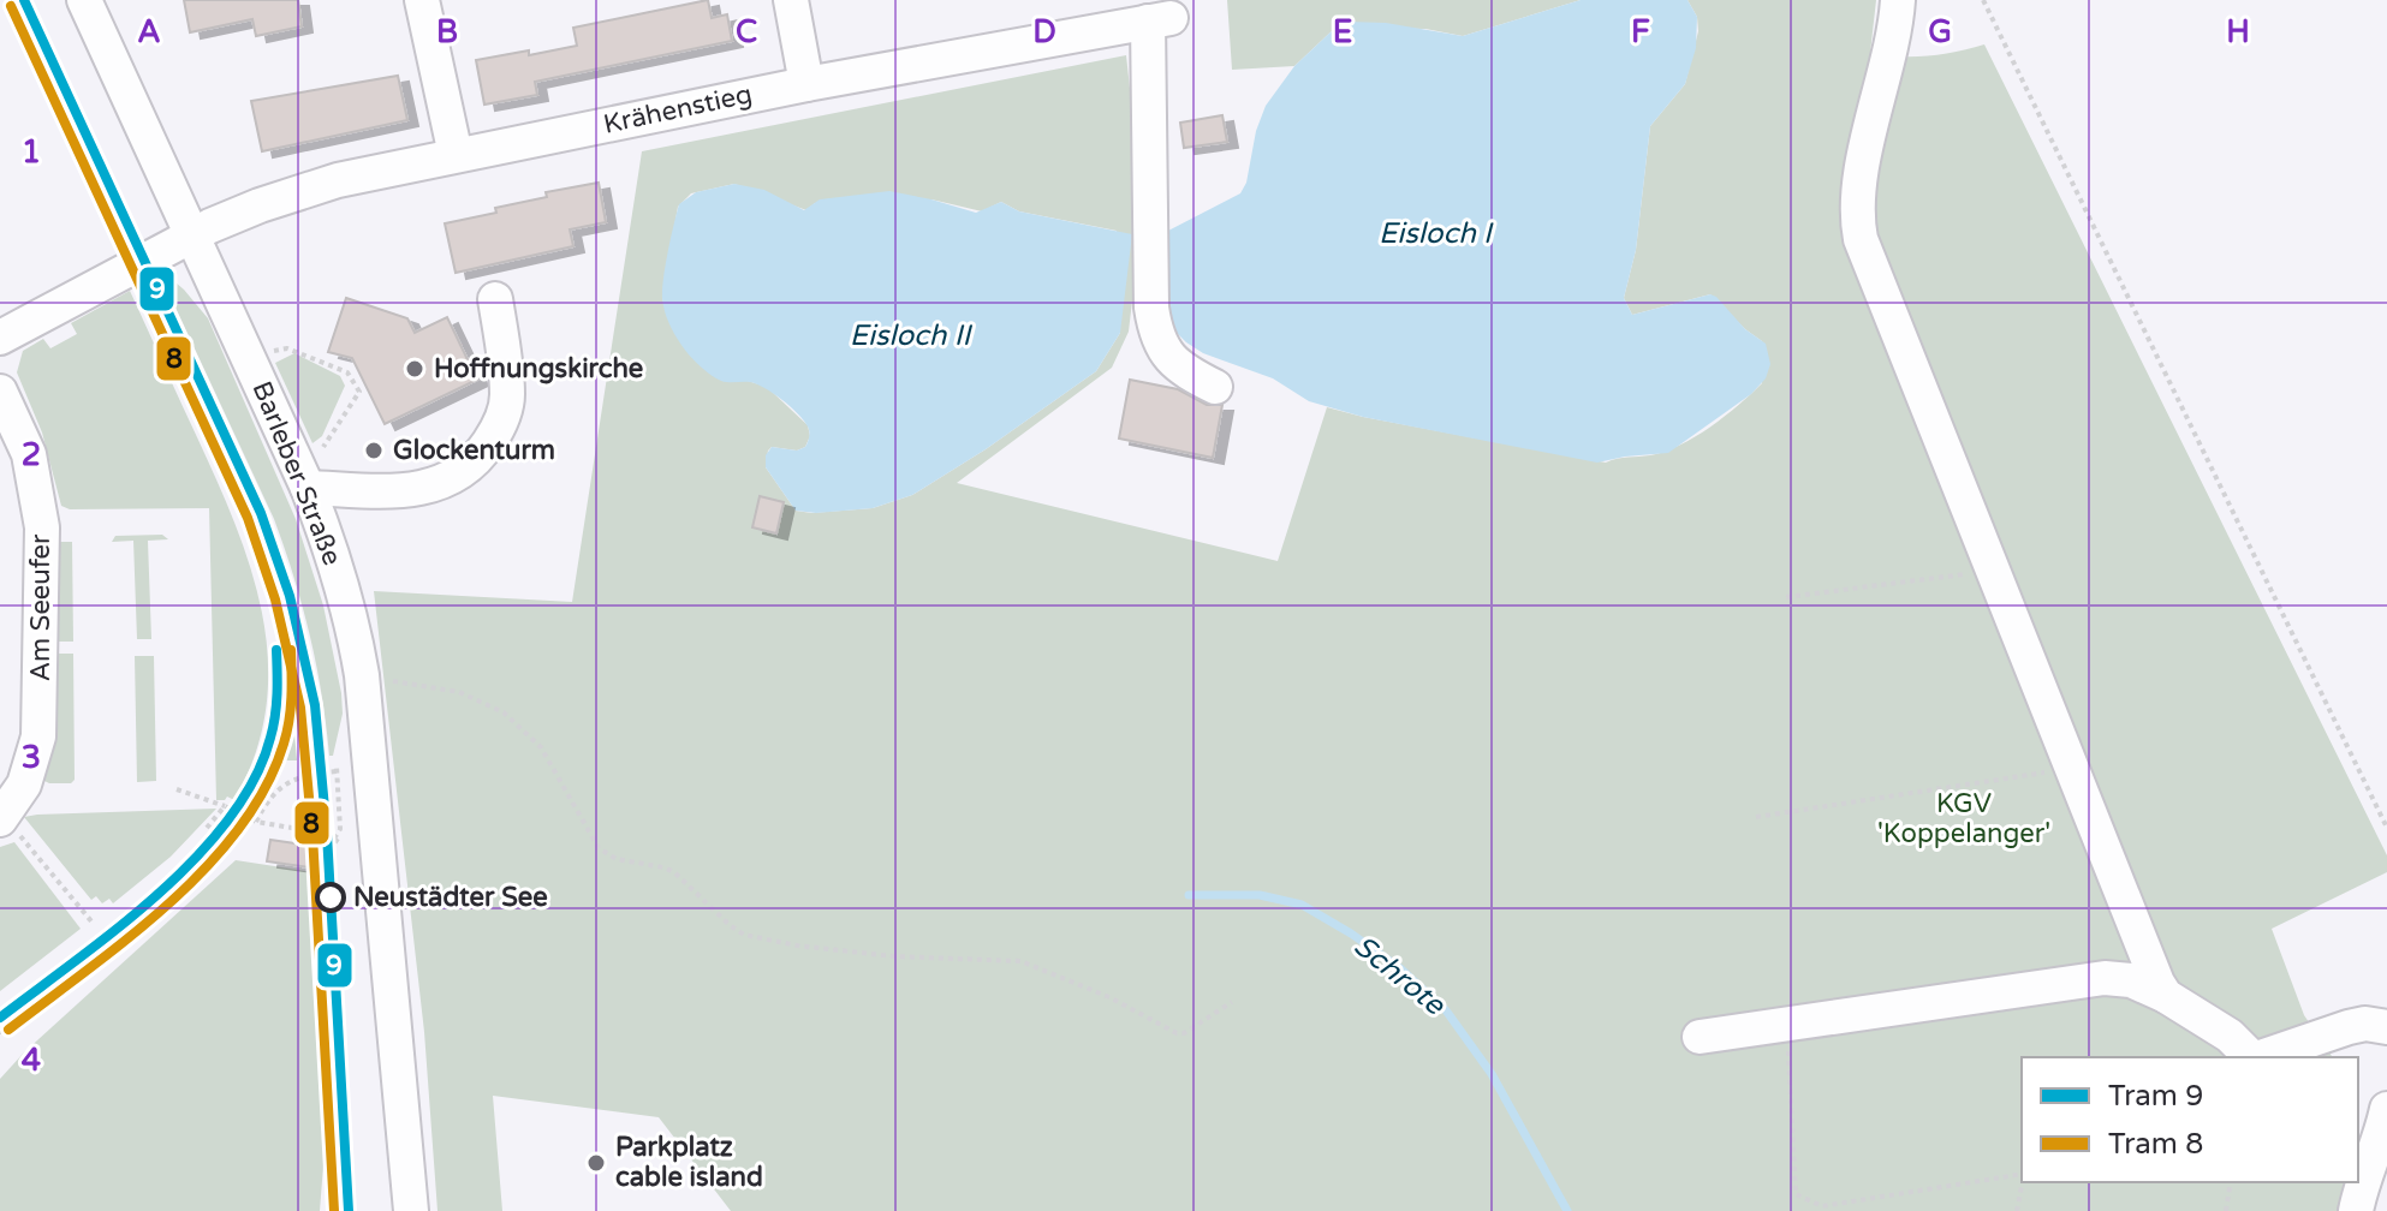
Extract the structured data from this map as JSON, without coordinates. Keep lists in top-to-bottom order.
{
  "streets": {
    "street": ["Krähenstieg", "Barleber Straße", "Am Seeufer"]
  },
  "crossings": [
    ["Krähenstieg", "Barleber Straße"]
  ],
  "water": ["Eisloch I", "Eisloch II", "Schrote"],
  "parks": ["KGV 'Koppelanger'"],
  "places": [
    "Hoffnungskirche",
    "Glockenturm",
    "Neustädter See",
    "Parkplatz cable island"
  ],
  "lines": ["tram line 9", "tram line 8"],
  "legend": ["Tram 9", "Tram 8"],
  "grid": {
    "columns": [
      "A",
      "B",
      "C",
      "D",
      "E",
      "F",
      "G",
      "H"
    ],
    "rows": [
      "1",
      "2",
      "3",
      "4"
    ]
  }
}
